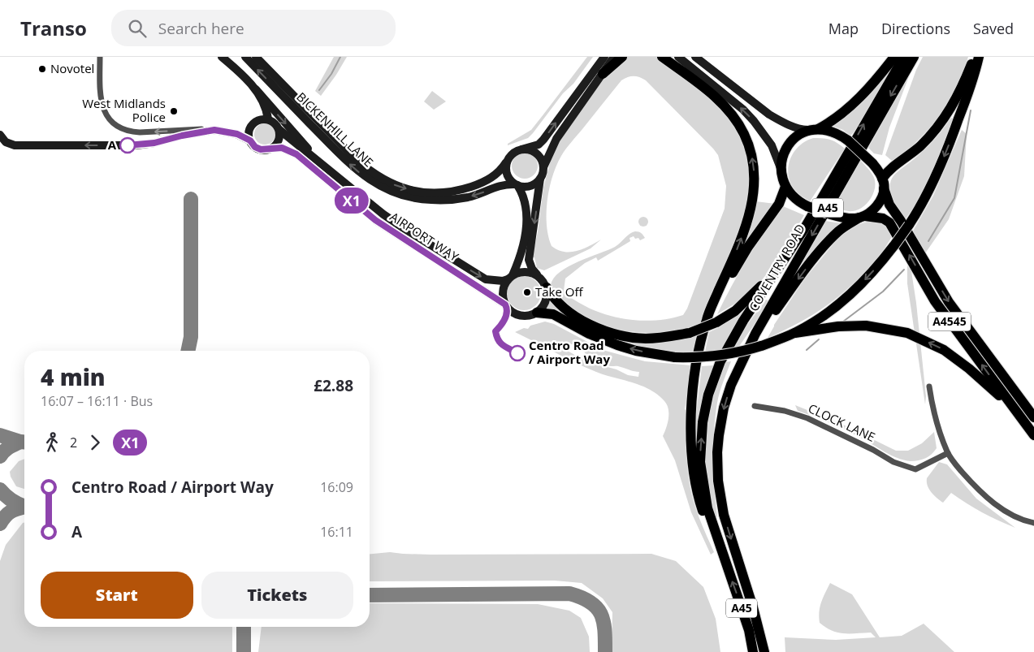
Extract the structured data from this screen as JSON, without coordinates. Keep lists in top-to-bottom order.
{
  "streets": {
    "highway": ["A45", "COVENTRY ROAD", "A4545"],
    "street": ["BICKENHILL LANE", "AIRPORT WAY", "CLOCK LANE"]
  },
  "crossings": [
    ["A45", "COVENTRY ROAD"]
  ],
  "places": [
    "Novotel",
    "West Midlands Police",
    "A",
    "Take Off",
    "Centro Road / Airport Way"
  ],
  "lines": ["bus line X1"],
  "page": {
    "header": "Transo",
    "search": "Search here",
    "nav": ["Map", "Directions", "Saved"],
    "on_map": "X1",
    "heading": ["4 min", "16:07 – 16:11 · Bus", "£2.88"],
    "legs": ["2", "X1"],
    "list": [
      {
        "name": "Centro Road / Airport Way",
        "value": "16:09"
      },
      {
        "name": "A",
        "value": "16:11"
      }
    ],
    "buttons": ["Start", "Tickets"]
  }
}
